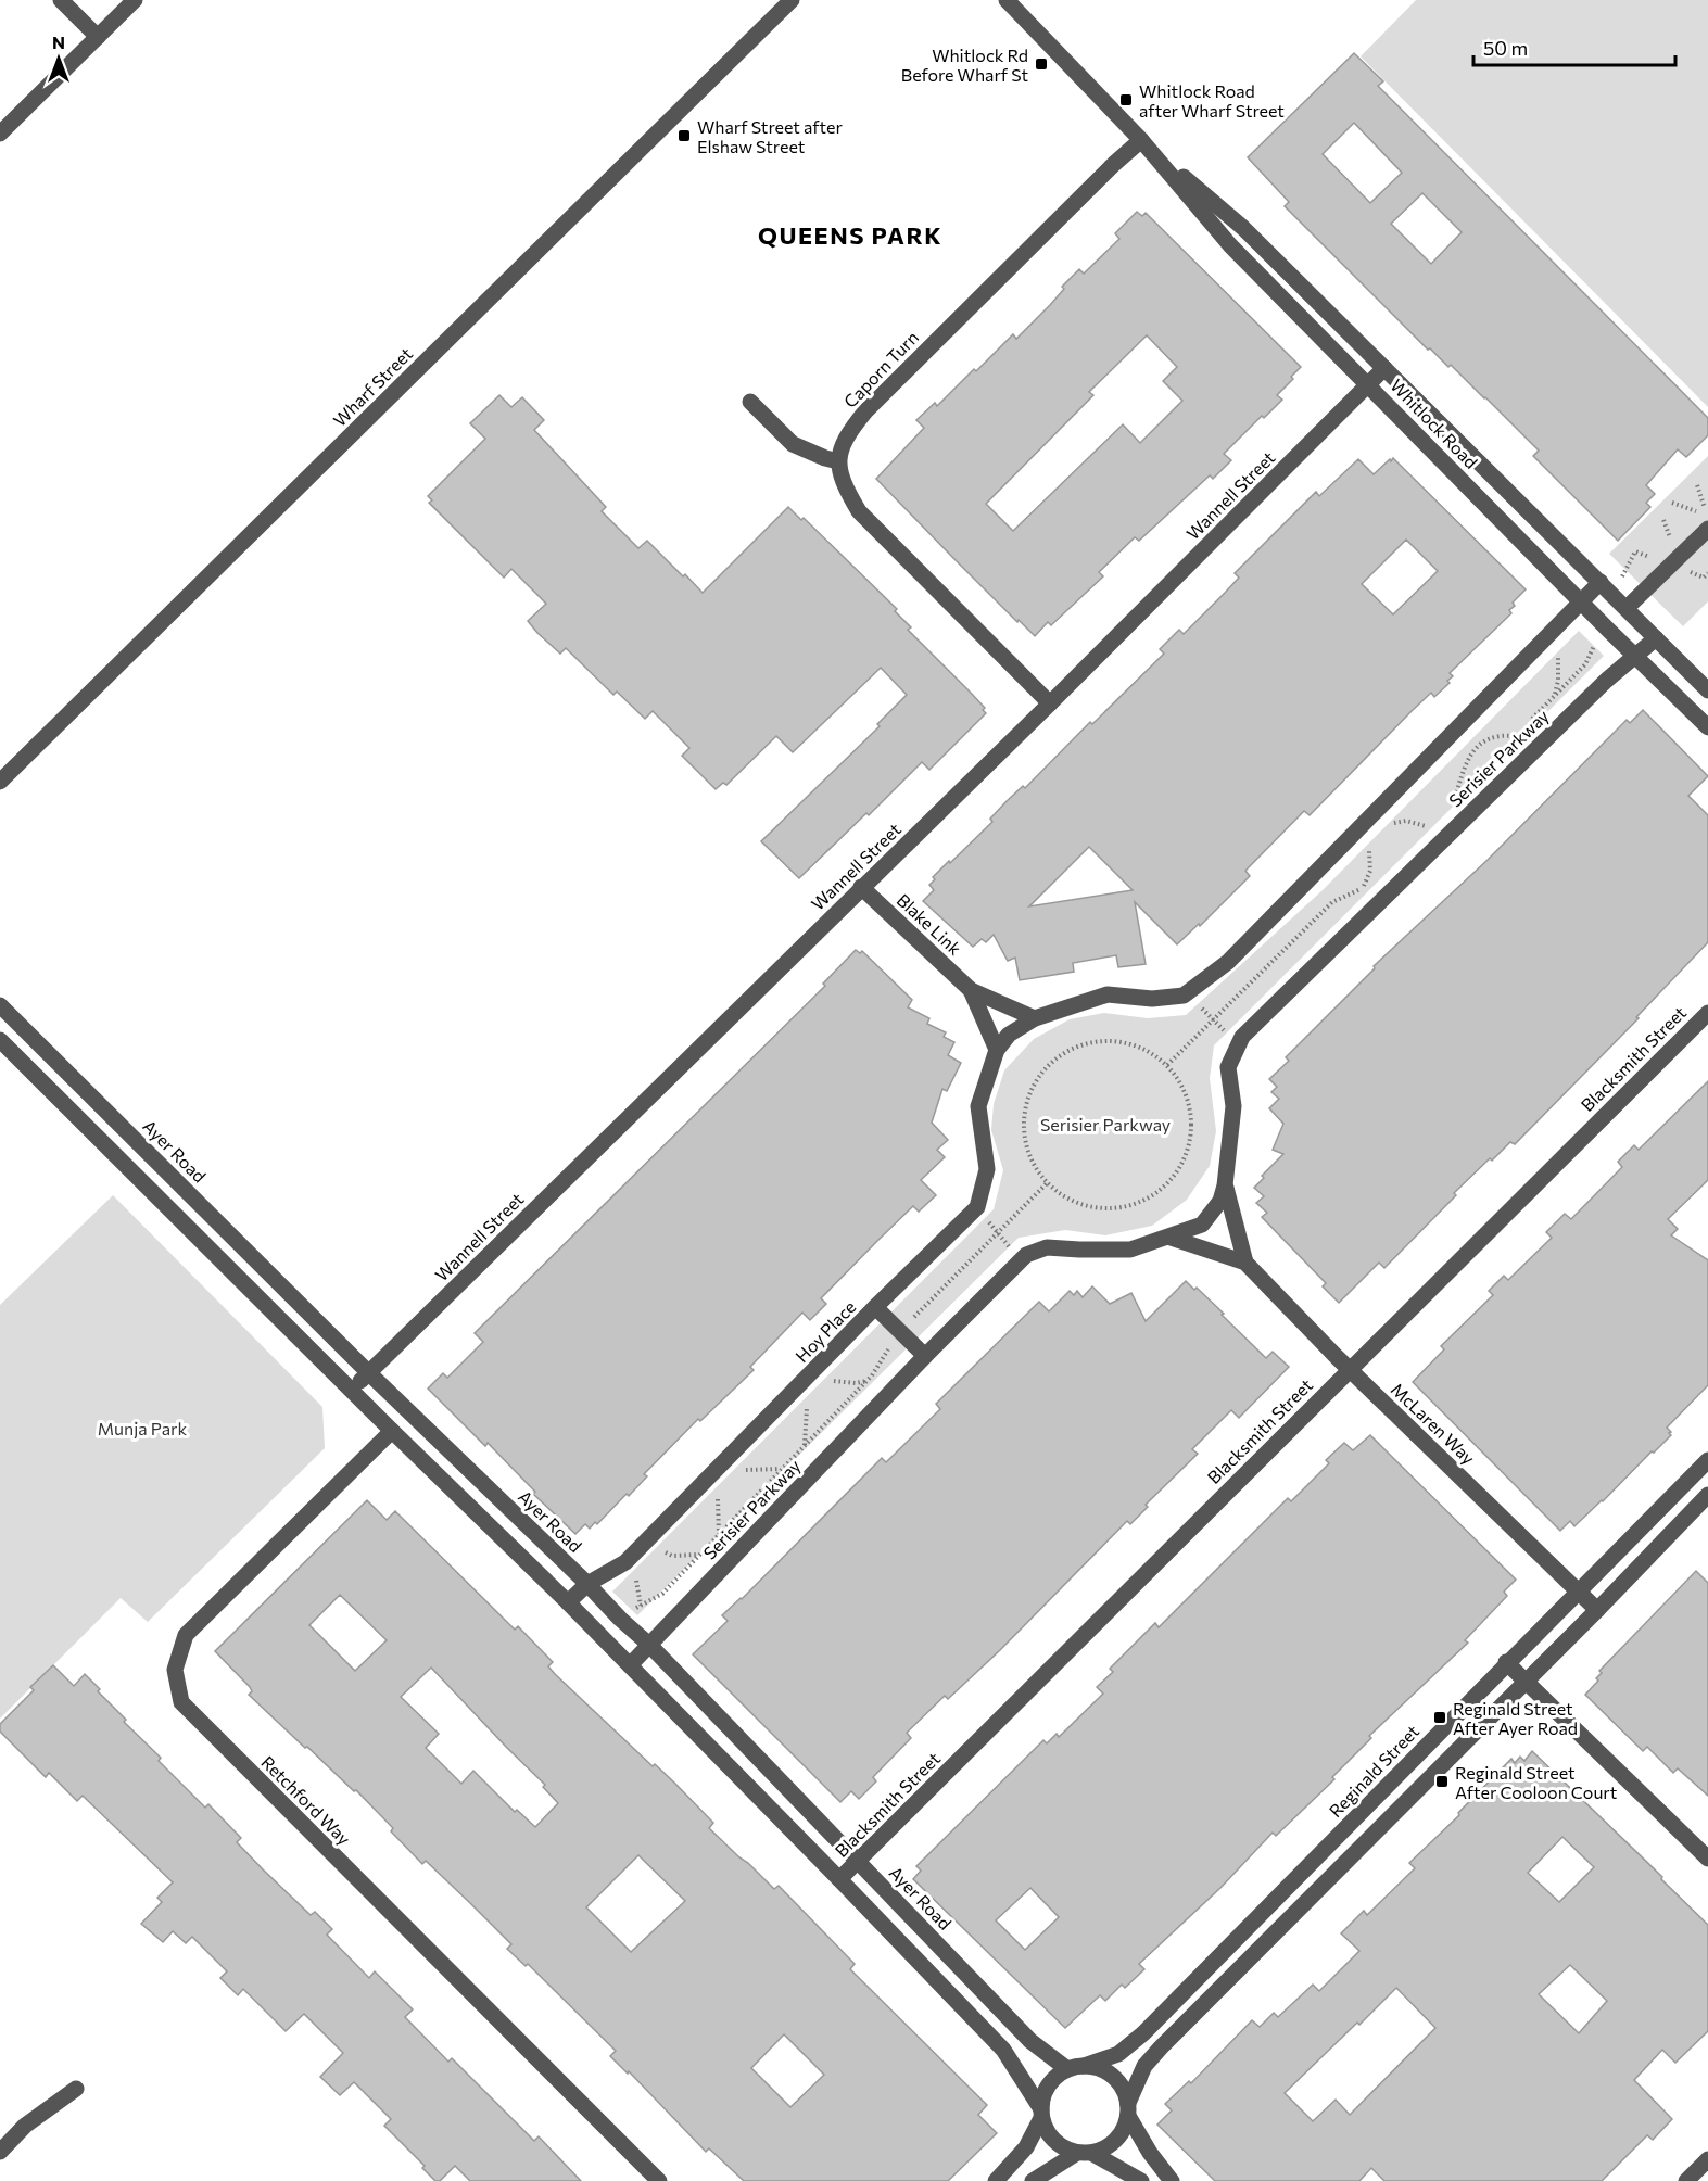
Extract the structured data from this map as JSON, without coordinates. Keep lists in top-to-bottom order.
{
  "streets": {
    "street": [
      "Caporn Turn",
      "Wharf Street",
      "Whitlock Road",
      "Wannell Street",
      "Serisier Parkway",
      "Blake Link",
      "Blacksmith Street",
      "Ayer Road",
      "Hoy Place",
      "McLaren Way",
      "Reginald Street",
      "Retchford Way"
    ]
  },
  "crossings": [
    ["Caporn Turn", "Whitlock Road"],
    ["Whitlock Road", "Wannell Street"],
    ["Whitlock Road", "Serisier Parkway"],
    ["Wannell Street", "Blake Link"],
    ["Wannell Street", "Ayer Road"],
    ["Serisier Parkway", "Ayer Road"],
    ["Serisier Parkway", "McLaren Way"],
    ["Blake Link", "Hoy Place"],
    ["Blacksmith Street", "Ayer Road"],
    ["Blacksmith Street", "McLaren Way"],
    ["Ayer Road", "Hoy Place"],
    ["Ayer Road", "Reginald Street"],
    ["McLaren Way", "Reginald Street"]
  ],
  "districts": ["QUEENS PARK"],
  "parks": ["Serisier Parkway", "Munja Park"],
  "places": {
    "transit": [
      "Whitlock Rd Before Wharf St",
      "Whitlock Road after Wharf Street",
      "Wharf Street after Elshaw Street",
      "Reginald Street After Ayer Road",
      "Reginald Street After Cooloon Court"
    ]
  },
  "scale_bar": "50 m",
  "north": "top"
}
